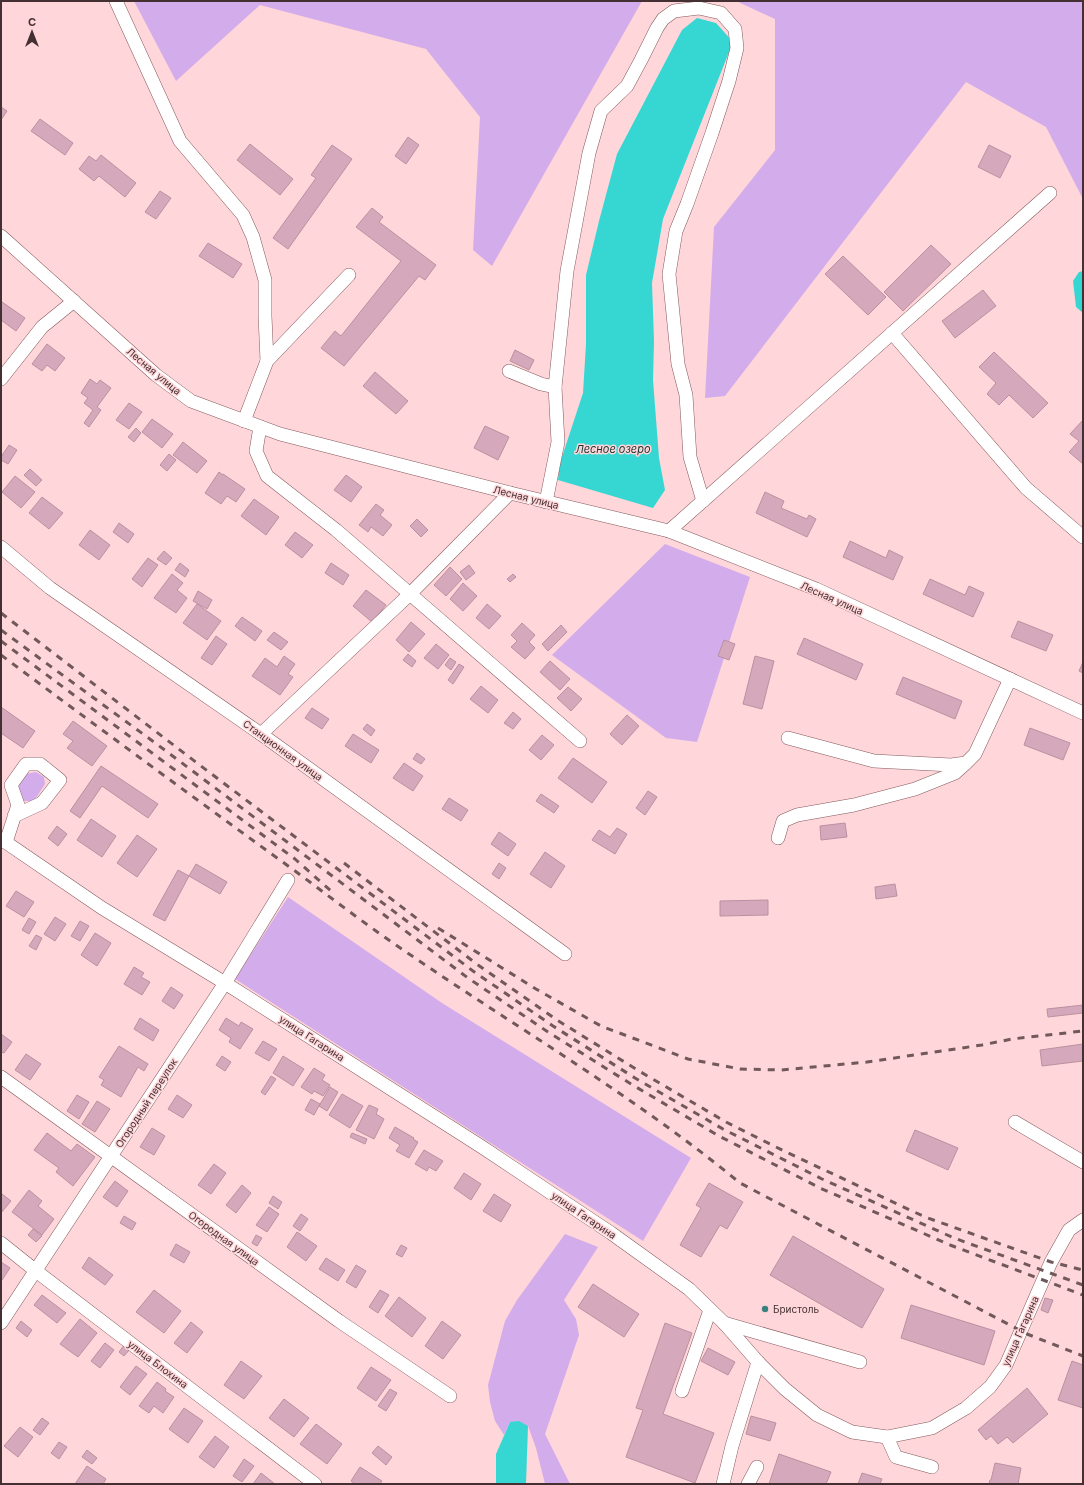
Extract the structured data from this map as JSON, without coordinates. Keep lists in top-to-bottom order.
{
  "streets": {
    "street": [
      "Лесная улица",
      "Станционная улица",
      "улица Гагарина",
      "Огородный переулок",
      "Огородная улица",
      "улица Блохина"
    ]
  },
  "crossings": [
    ["улица Гагарина", "Огородный переулок"],
    ["Огородный переулок", "Огородная улица"],
    ["Огородный переулок", "улица Блохина"]
  ],
  "water": ["Лесное озеро"],
  "places": ["Бристоль"],
  "north": "top"
}
